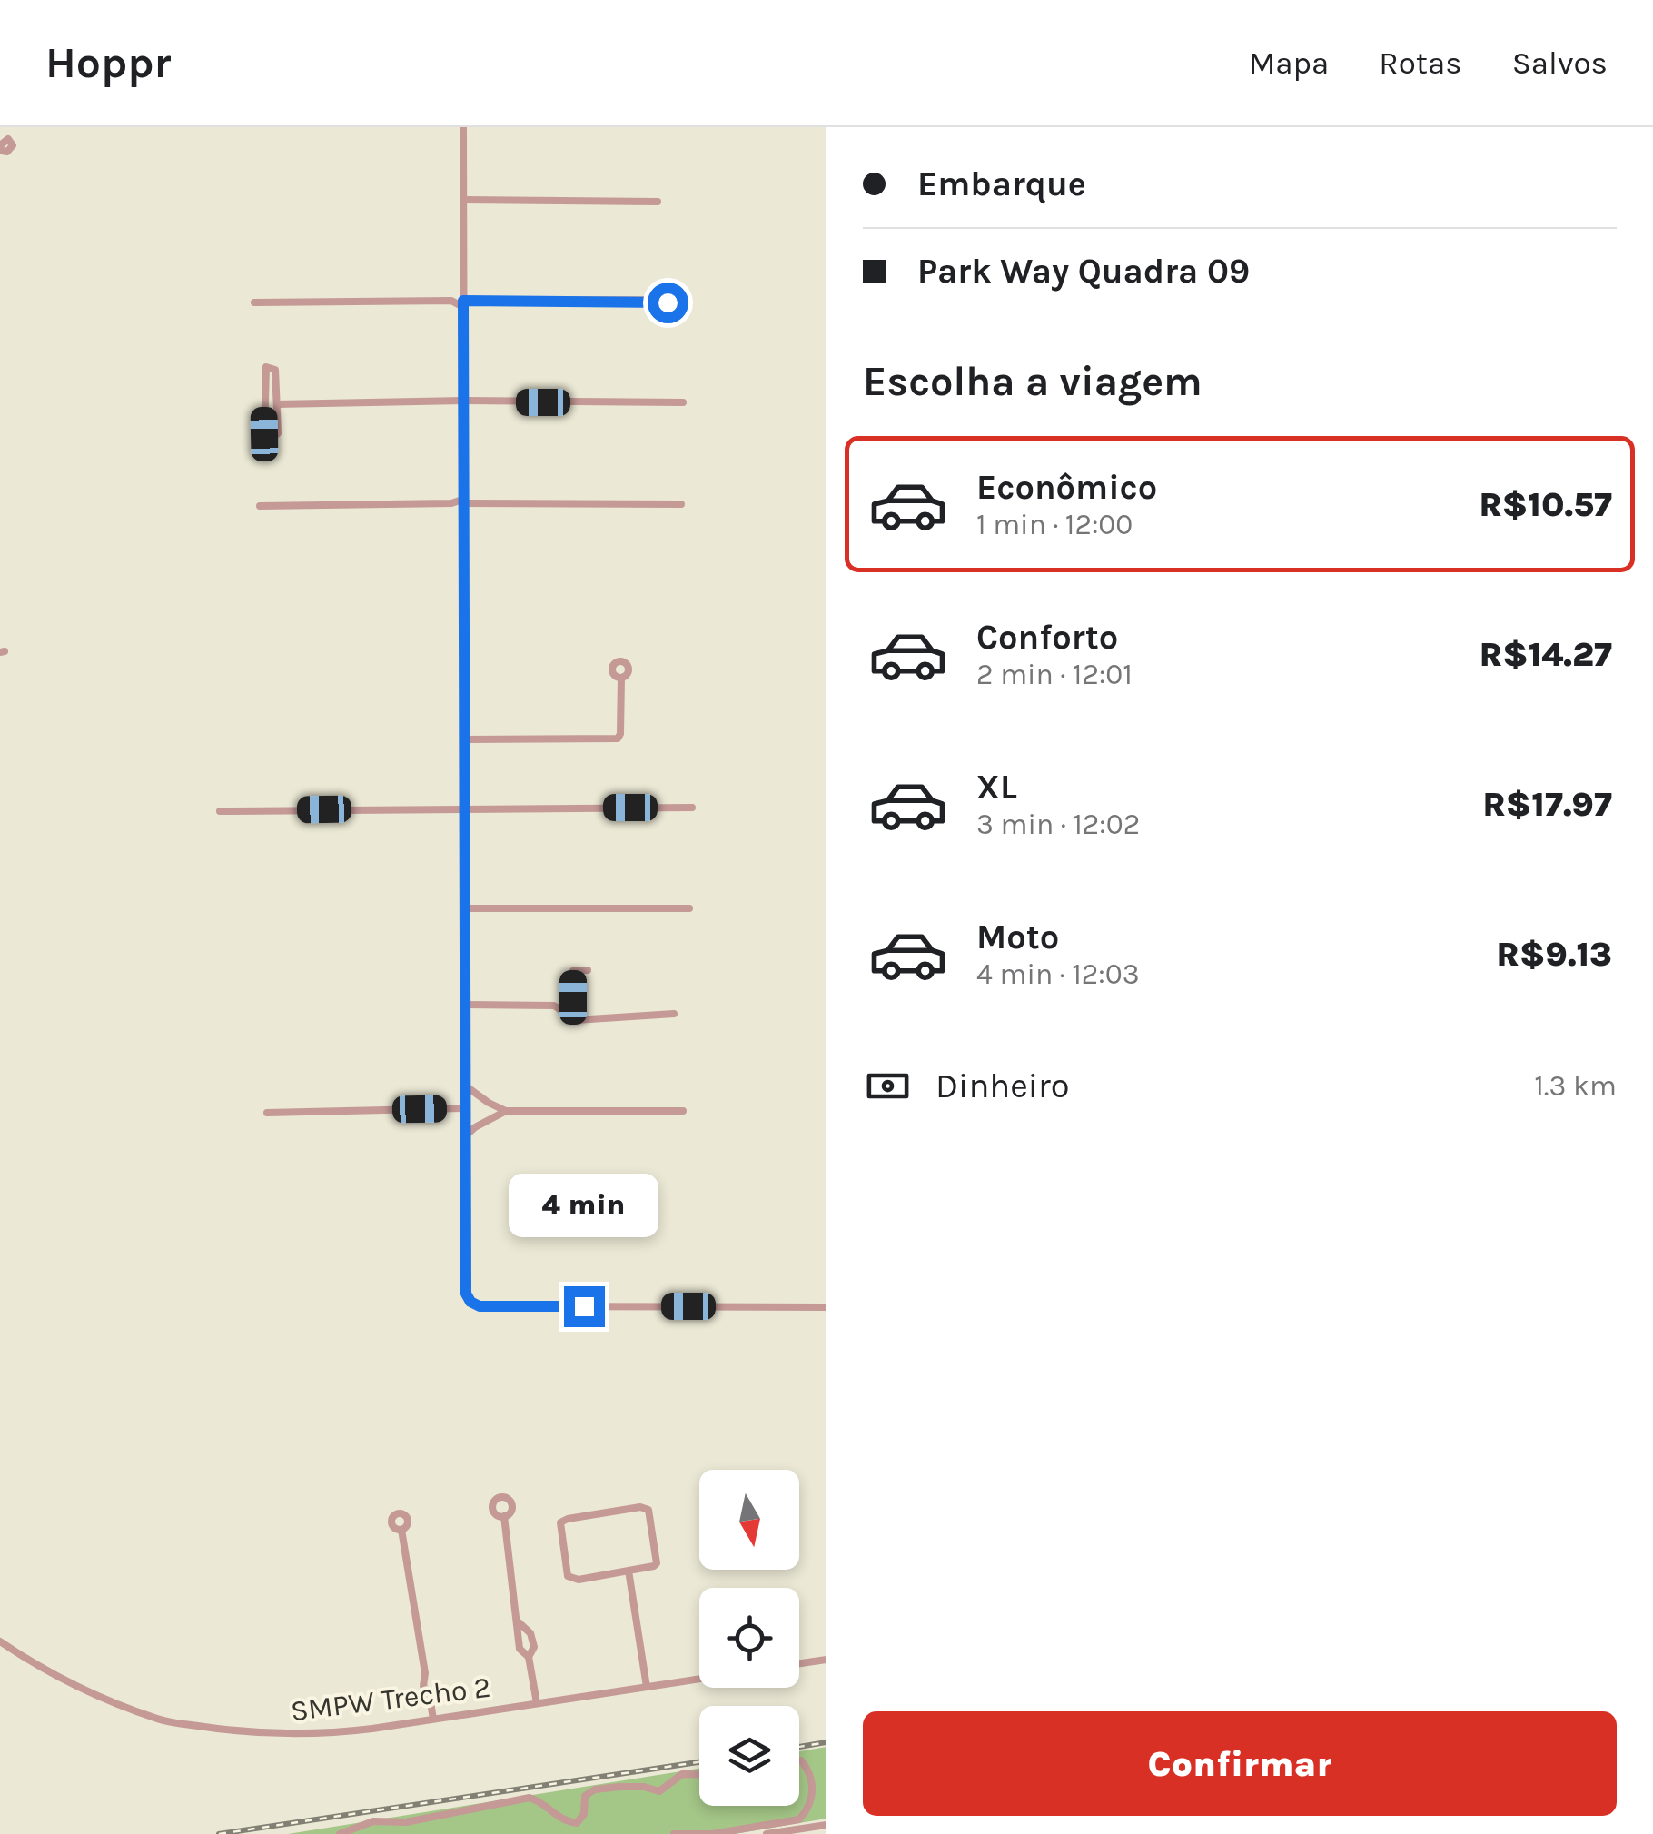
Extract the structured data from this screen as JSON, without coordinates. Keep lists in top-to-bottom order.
{
  "streets": {
    "street": ["SMPW Trecho 2"]
  },
  "north": "bottom",
  "page": {
    "header": "Hoppr",
    "nav": ["Mapa", "Rotas", "Salvos"],
    "banner": ["Embarque", "Park Way Quadra 09"],
    "heading": "Escolha a viagem",
    "list": [
      {
        "name": "Econômico",
        "note": "1 min · 12:00",
        "value": "R$10.57"
      },
      {
        "name": "Conforto",
        "note": "2 min · 12:01",
        "value": "R$14.27"
      },
      {
        "name": "XL",
        "note": "3 min · 12:02",
        "value": "R$17.97"
      },
      {
        "name": "Moto",
        "note": "4 min · 12:03",
        "value": "R$9.13"
      }
    ],
    "pay": ["Dinheiro", "1.3 km"],
    "bubble": "4 min",
    "buttons": "Confirmar"
  }
}
